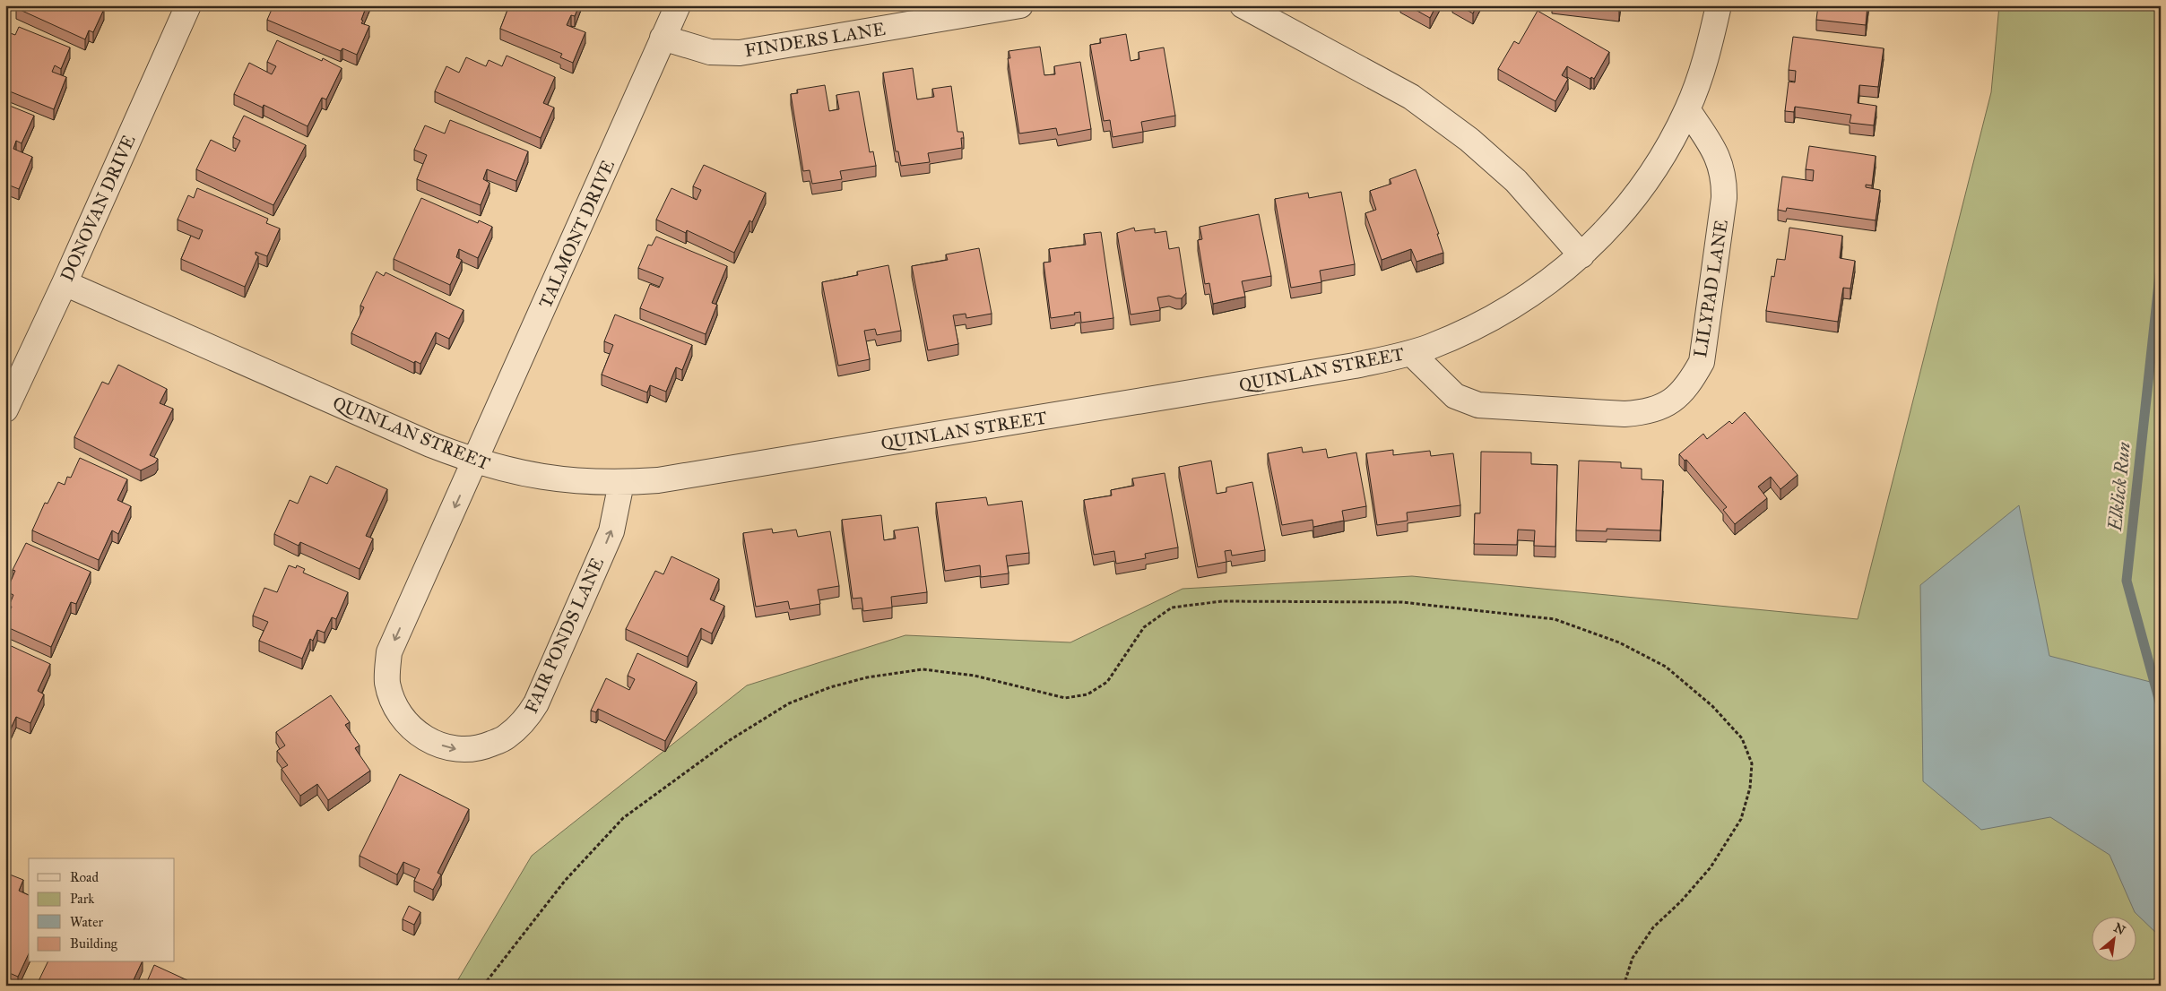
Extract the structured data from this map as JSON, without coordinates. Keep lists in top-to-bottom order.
{
  "streets": {
    "street": [
      "FINDERS LANE",
      "DONOVAN DRIVE",
      "TALMONT DRIVE",
      "LILYPAD LANE",
      "QUINLAN STREET",
      "FAIR PONDS LANE"
    ]
  },
  "crossings": [
    ["FINDERS LANE", "TALMONT DRIVE"],
    ["DONOVAN DRIVE", "QUINLAN STREET"],
    ["TALMONT DRIVE", "QUINLAN STREET"],
    ["TALMONT DRIVE", "FAIR PONDS LANE"],
    ["LILYPAD LANE", "QUINLAN STREET"],
    ["QUINLAN STREET", "FAIR PONDS LANE"]
  ],
  "water": ["Elklick Run"],
  "legend": [
    "Road",
    "Park",
    "Water",
    "Building"
  ],
  "north": "top right"
}
